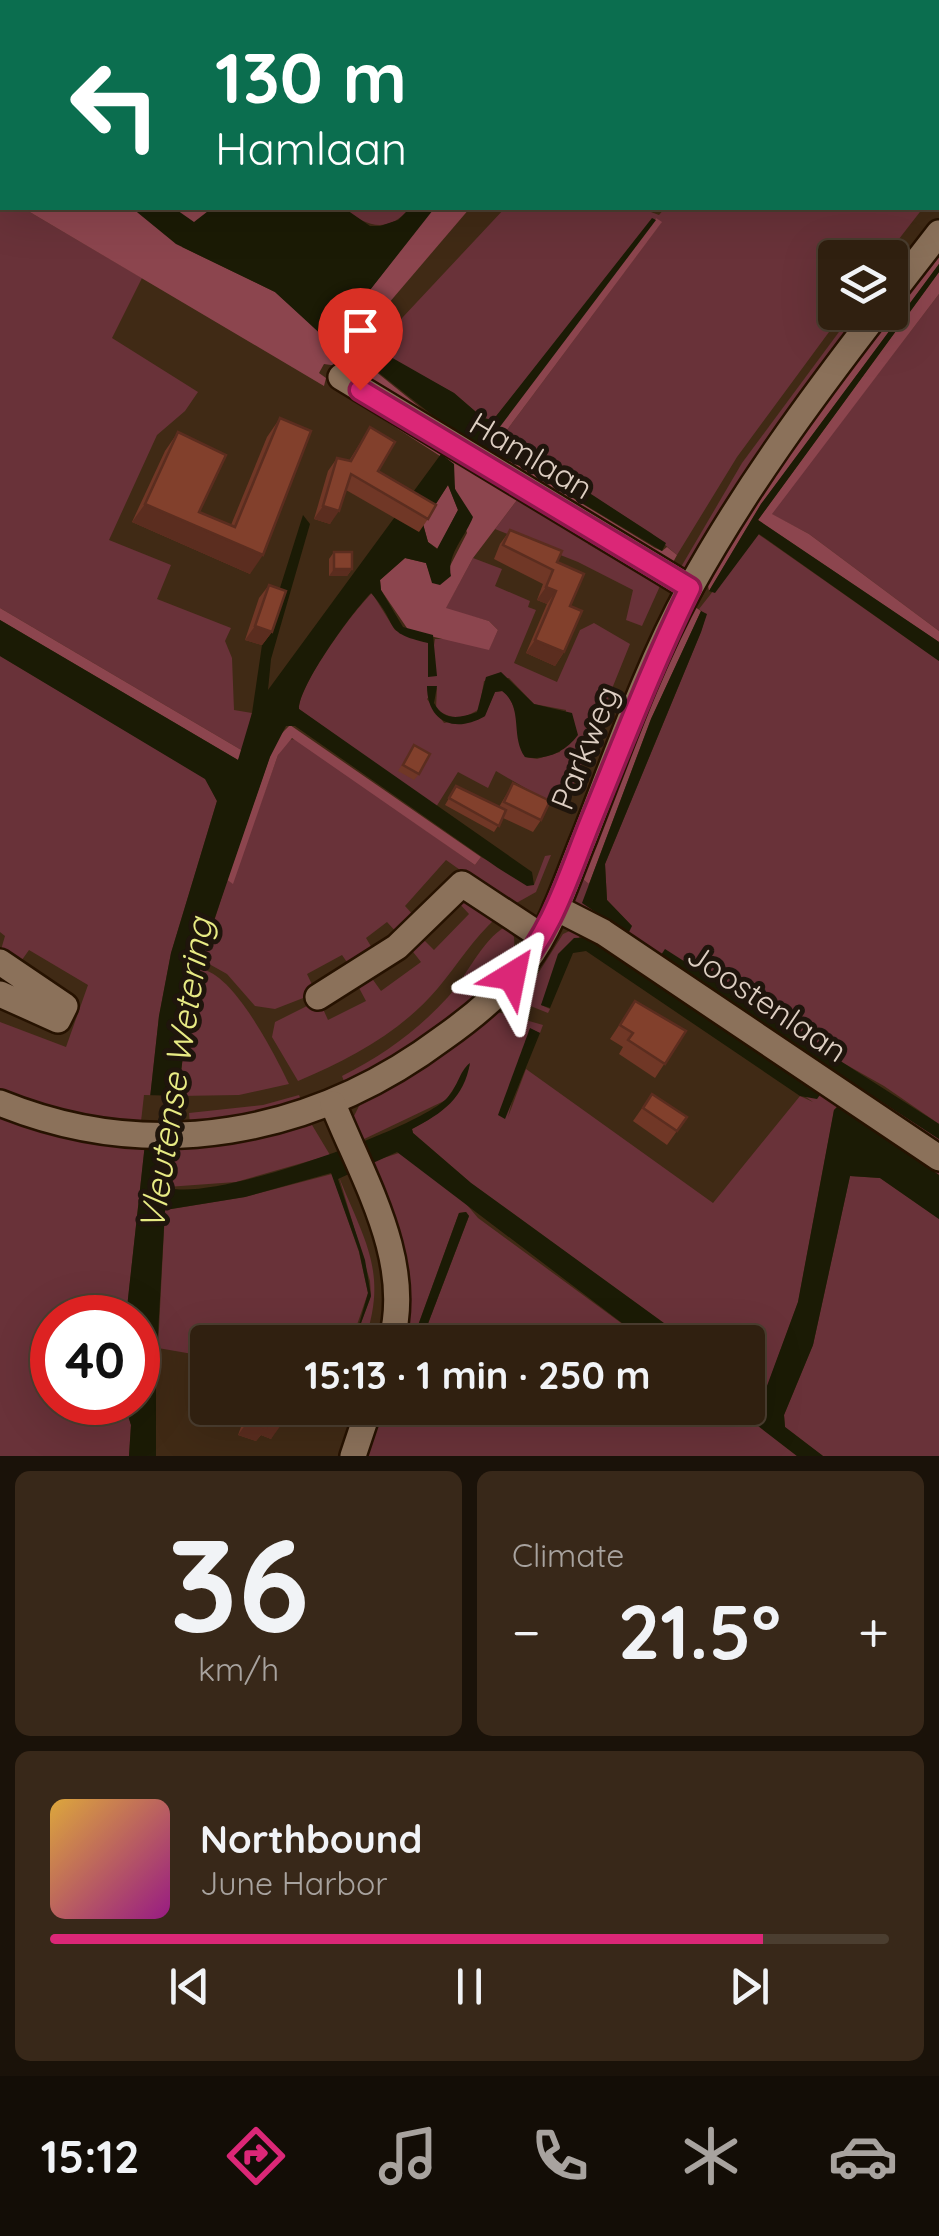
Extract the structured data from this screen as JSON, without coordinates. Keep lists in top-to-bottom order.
{
  "streets": {
    "street": ["Hamlaan", "Parkweg", "Joostenlaan"]
  },
  "crossings": [
    ["Hamlaan", "Parkweg"],
    ["Parkweg", "Joostenlaan"]
  ],
  "water": ["Vleutense Wetering"],
  "page": {
    "turn": ["130 m", "Hamlaan"],
    "limit": "40",
    "trip": "15:13 · 1 min · 250 m",
    "tile": [
      ["36", "km/h"],
      "Climate"
    ],
    "heat": ["−", "21.5°", "+"],
    "song": ["Northbound", "June Harbor"],
    "tabs": "15:12"
  }
}
